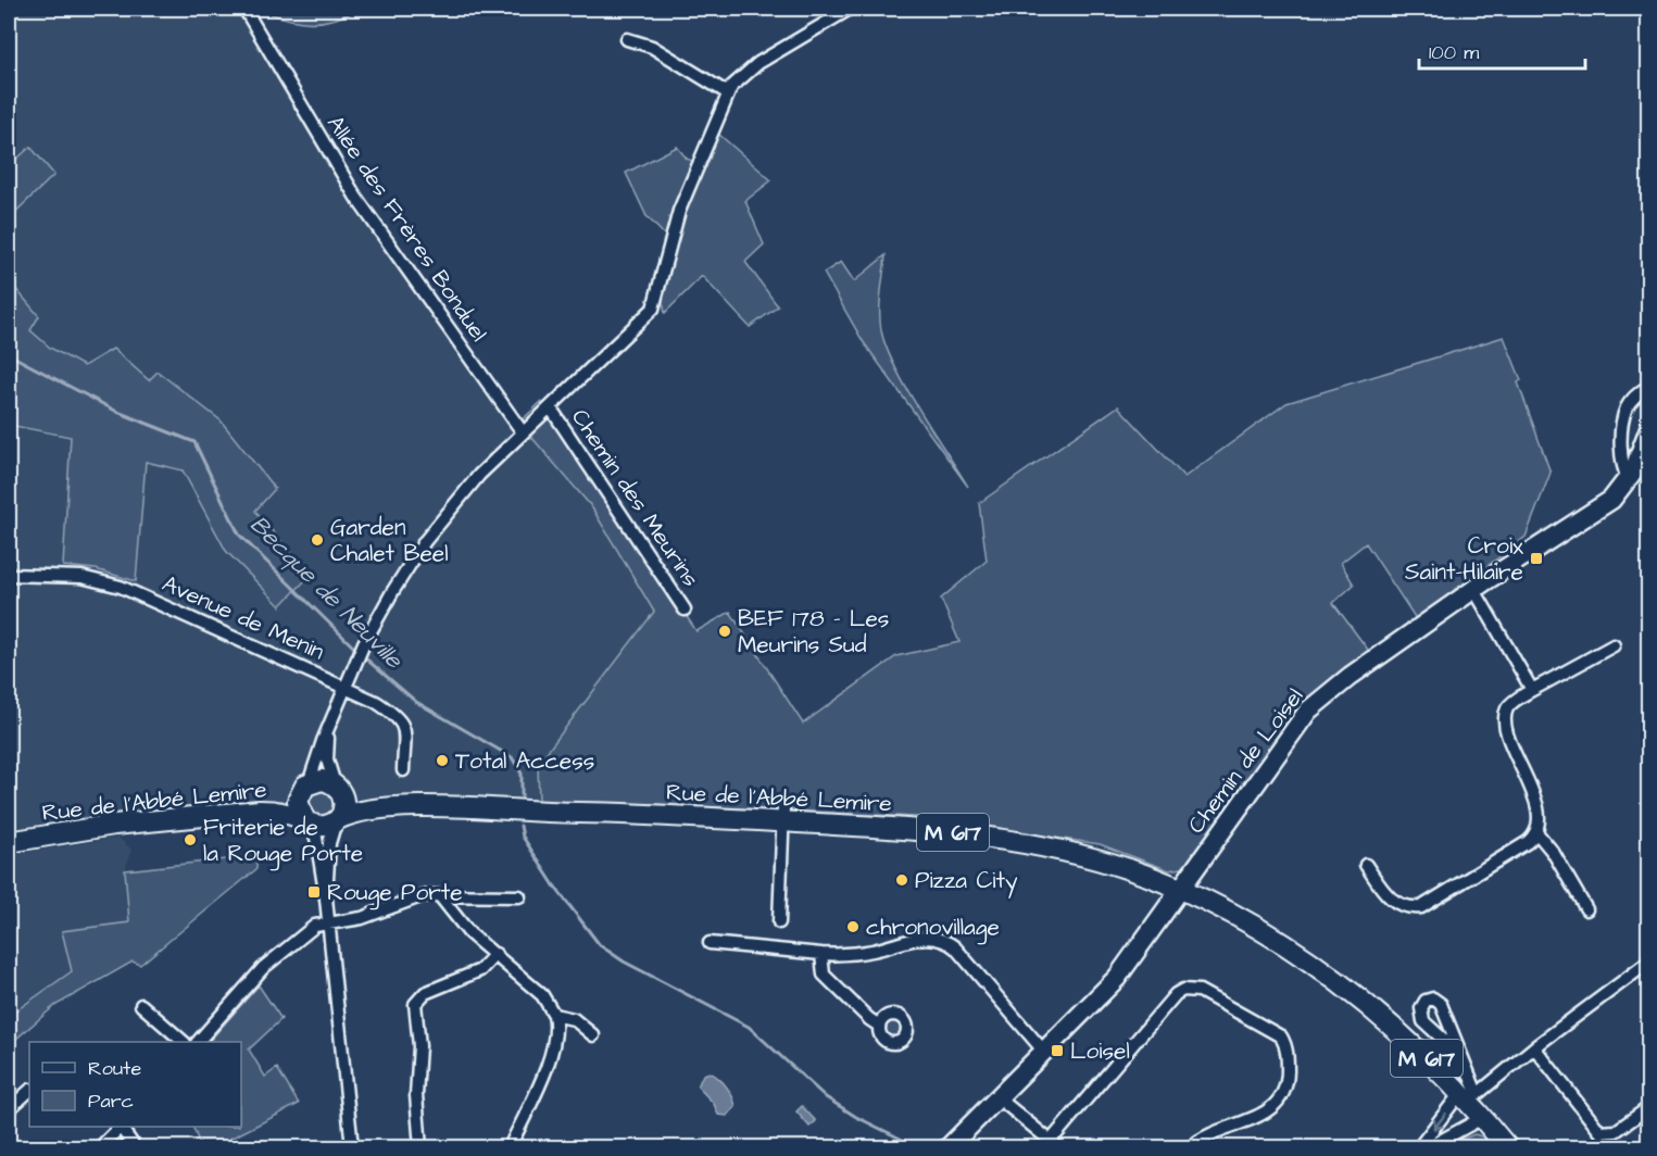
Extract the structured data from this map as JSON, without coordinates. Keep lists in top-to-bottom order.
{
  "streets": {
    "main road": ["Rue de l'Abbé Lemire", "M 617"],
    "street": [
      "Allée des Frères Bonduel",
      "Chemin des Meurins",
      "Avenue de Menin",
      "Chemin de Loisel"
    ]
  },
  "crossings": [
    ["Allée des Frères Bonduel", "Chemin des Meurins"],
    ["Chemin des Meurins", "Avenue de Menin"],
    ["Chemin des Meurins", "Rue de l'Abbé Lemire"],
    ["Chemin de Loisel", "Rue de l'Abbé Lemire"]
  ],
  "water": ["Becque de Neuville"],
  "places": {
    "other": [
      "Garden Chalet Beel",
      "BEF 178 - Les Meurins Sud",
      "Total Access",
      "Friterie de la Rouge Porte",
      "Pizza City",
      "chronovillage"
    ],
    "transit": ["Croix Saint-Hilaire", "Rouge Porte", "Loisel"]
  },
  "legend": ["Route", "Parc"],
  "scale_bar": "100 m"
}
